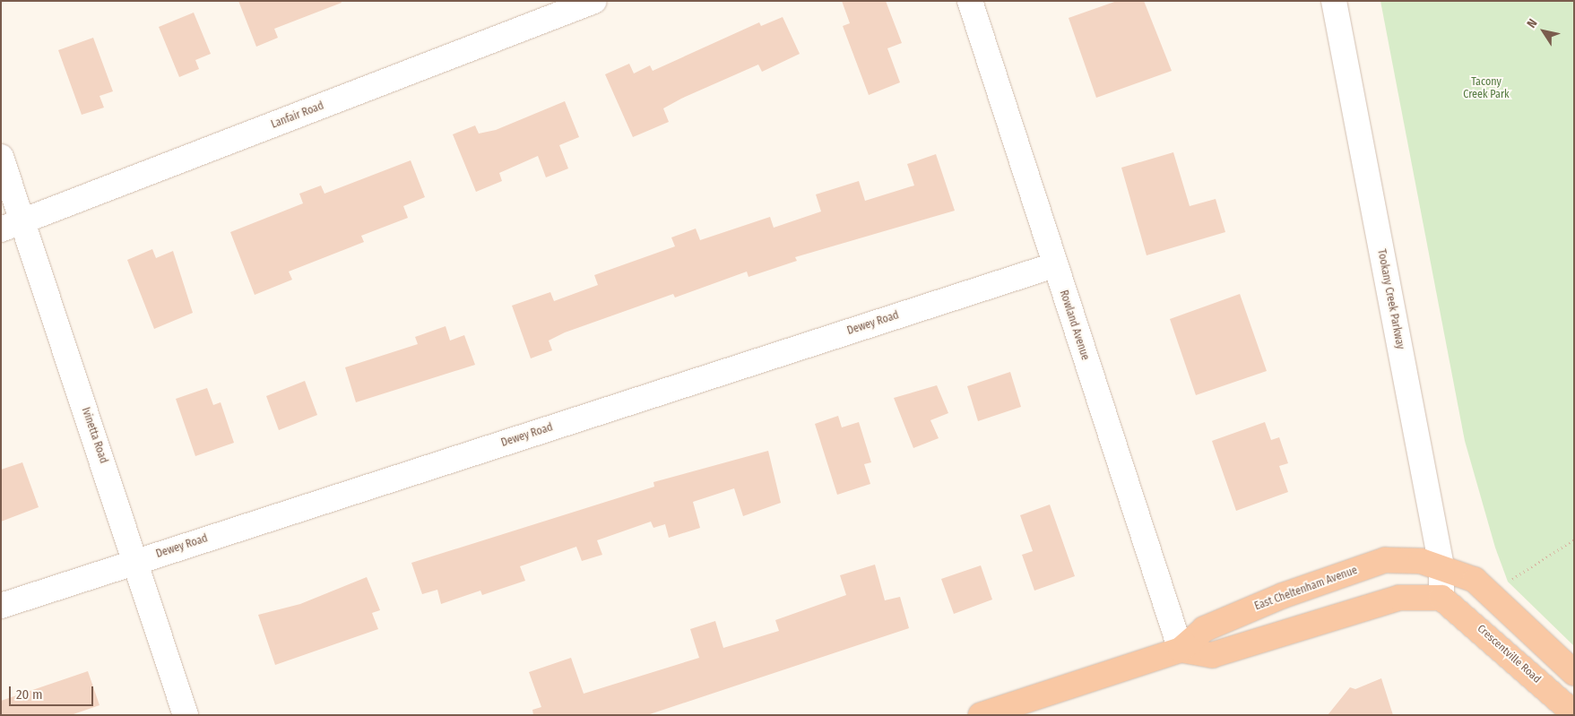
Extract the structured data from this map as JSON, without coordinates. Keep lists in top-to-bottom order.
{
  "streets": {
    "highway": ["East Cheltenham Avenue", "Crescentville Road"],
    "street": [
      "Lanfair Road",
      "Tookany Creek Parkway",
      "Dewey Road",
      "Rowland Avenue",
      "Ivinetta Road"
    ]
  },
  "crossings": [
    ["Lanfair Road", "Ivinetta Road"],
    ["Tookany Creek Parkway", "East Cheltenham Avenue"],
    ["Tookany Creek Parkway", "Crescentville Road"],
    ["Dewey Road", "Rowland Avenue"],
    ["Dewey Road", "Ivinetta Road"],
    ["Rowland Avenue", "East Cheltenham Avenue"],
    ["East Cheltenham Avenue", "Crescentville Road"]
  ],
  "parks": ["Tacony Creek Park"],
  "scale_bar": "20 m",
  "north": "top left"
}
